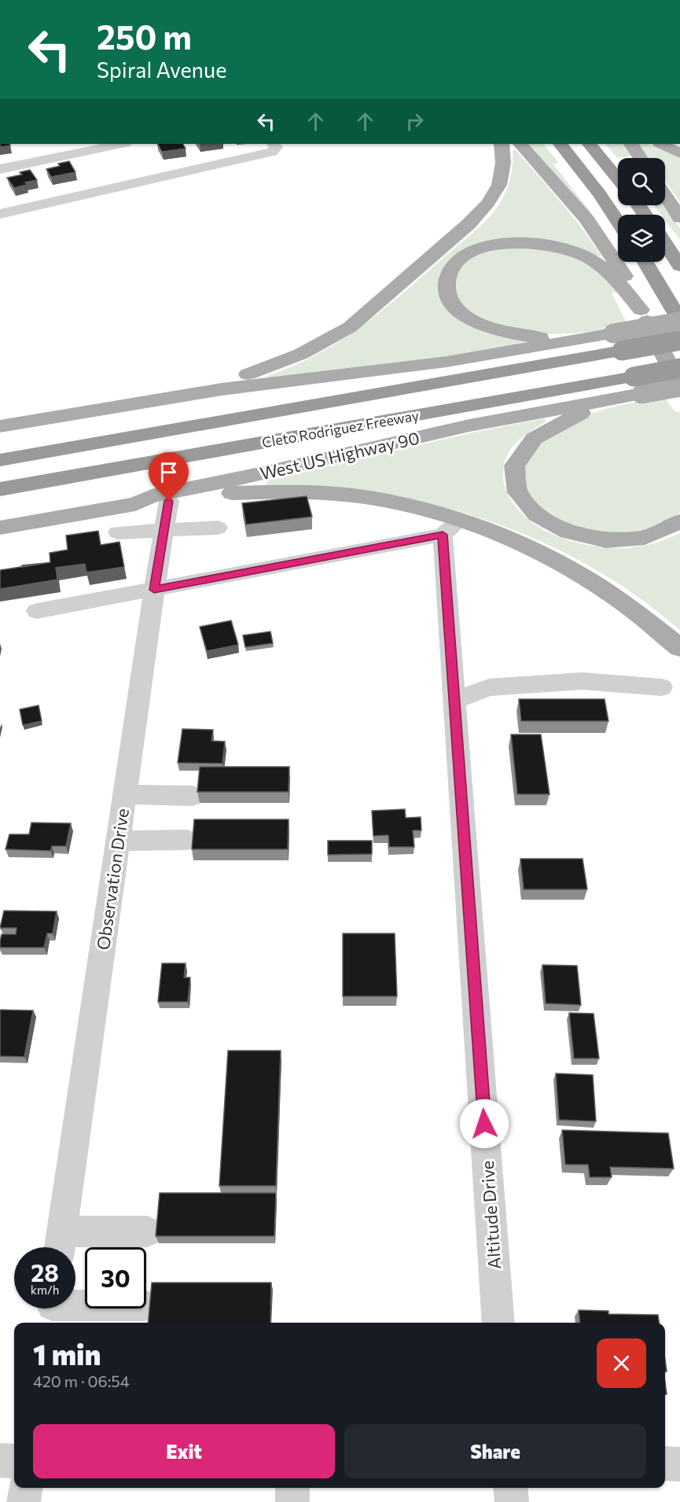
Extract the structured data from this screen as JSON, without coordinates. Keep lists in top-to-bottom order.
{
  "streets": {
    "highway": ["Cleto Rodriguez Freeway"],
    "main road": ["West US Highway 90"],
    "street": ["Observation Drive", "Altitude Drive"]
  },
  "crossings": [
    ["Cleto Rodriguez Freeway", "West US Highway 90"]
  ],
  "page": {
    "turn": ["250 m", "Spiral Avenue"],
    "speed": "28 km/h",
    "limit": "30",
    "heading": ["1 min", "420 m · 06:54"],
    "buttons": ["Exit", "Share"]
  }
}
